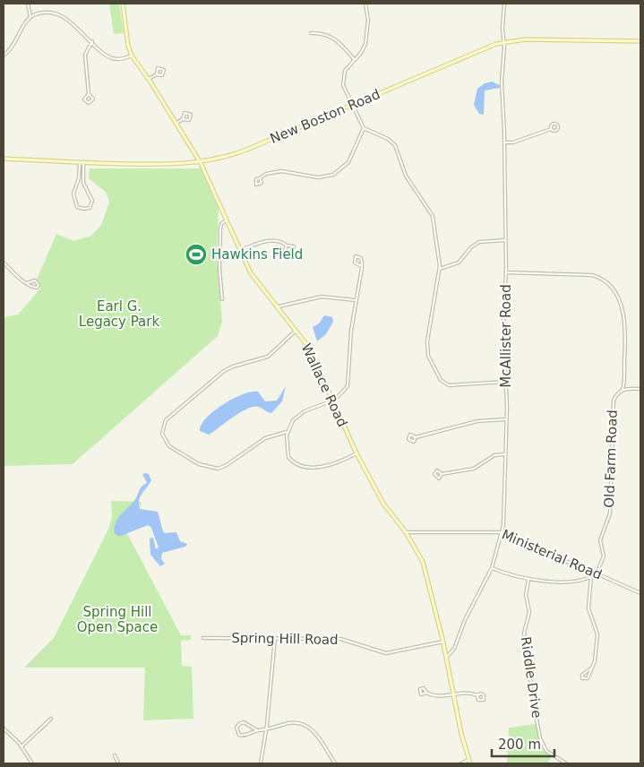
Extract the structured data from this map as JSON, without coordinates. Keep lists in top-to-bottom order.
{
  "streets": {
    "street": [
      "New Boston Road",
      "McAllister Road",
      "Wallace Road",
      "Old Farm Road",
      "Ministerial Road",
      "Spring Hill Road",
      "Riddle Drive"
    ]
  },
  "crossings": [
    ["New Boston Road", "McAllister Road"],
    ["New Boston Road", "Wallace Road"],
    ["McAllister Road", "Wallace Road"],
    ["McAllister Road", "Ministerial Road"],
    ["Wallace Road", "Ministerial Road"],
    ["Wallace Road", "Spring Hill Road"],
    ["Old Farm Road", "Ministerial Road"]
  ],
  "parks": ["Earl G. Legacy Park", "Spring Hill Open Space"],
  "places": {
    "sports": ["Hawkins Field"]
  },
  "scale_bar": "200 m"
}
